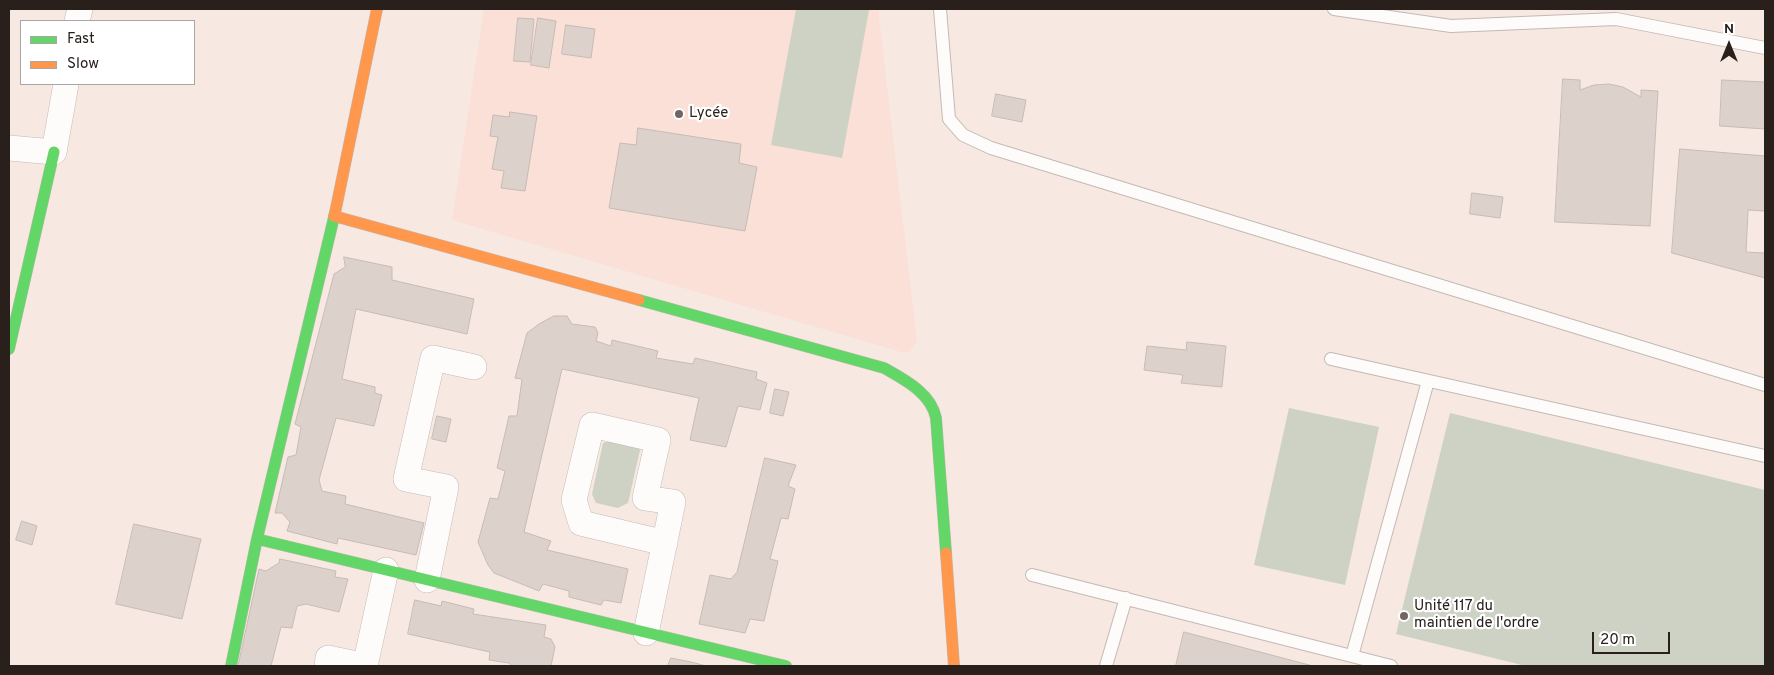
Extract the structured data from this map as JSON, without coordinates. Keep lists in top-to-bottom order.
{
  "places": ["Lycée", "Unité 117 du maintien de l'ordre"],
  "legend": ["Fast", "Slow"],
  "scale_bar": "20 m",
  "north": "top"
}
